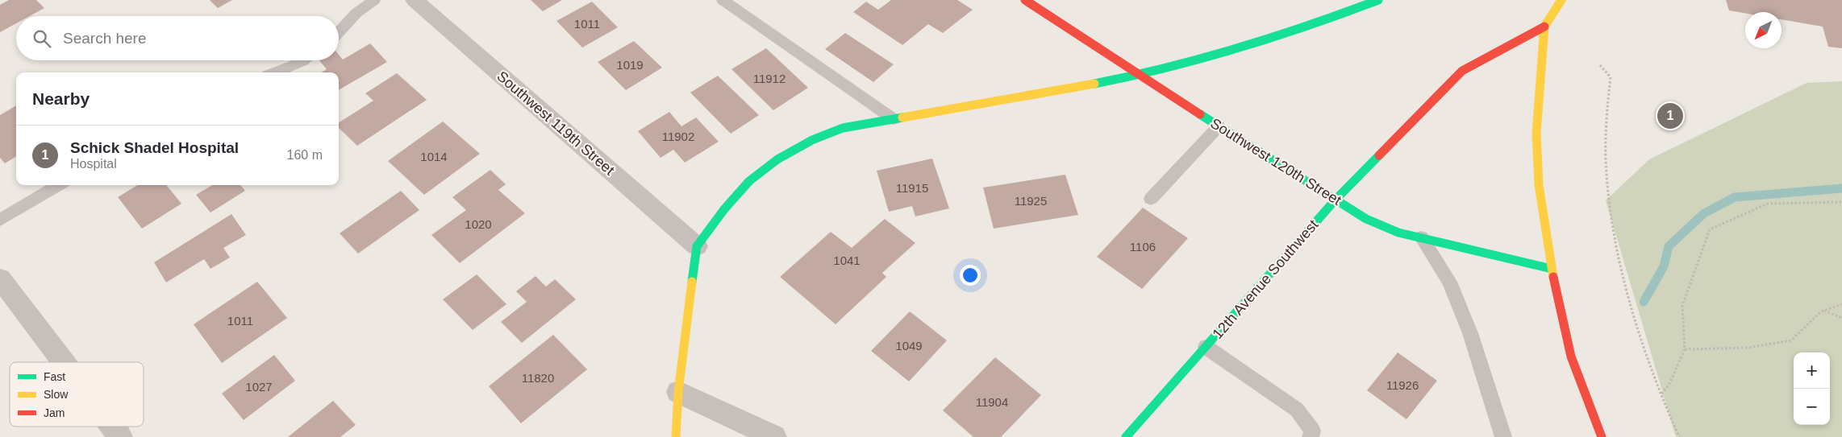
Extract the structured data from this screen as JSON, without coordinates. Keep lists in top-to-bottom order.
{
  "streets": {
    "street": ["Southwest 119th Street", "Southwest 120th Street", "12th Avenue Southwest"]
  },
  "crossings": [
    ["Southwest 120th Street", "12th Avenue Southwest"]
  ],
  "house_numbers": [
    "1011",
    "1019",
    "11912",
    "11902",
    "1014",
    "11915",
    "11925",
    "1020",
    "1106",
    "1041",
    "1011",
    "1049",
    "11820",
    "11926",
    "1027",
    "11904"
  ],
  "legend": ["Fast", "Slow", "Jam"],
  "north": "bottom left",
  "page": {
    "search": "Search here",
    "heading": "Nearby",
    "pins": "1",
    "list": [
      {
        "mark": "1",
        "name": "Schick Shadel Hospital",
        "note": "Hospital",
        "value": "160 m"
      }
    ],
    "map_buttons": ["+", "−"]
  }
}
